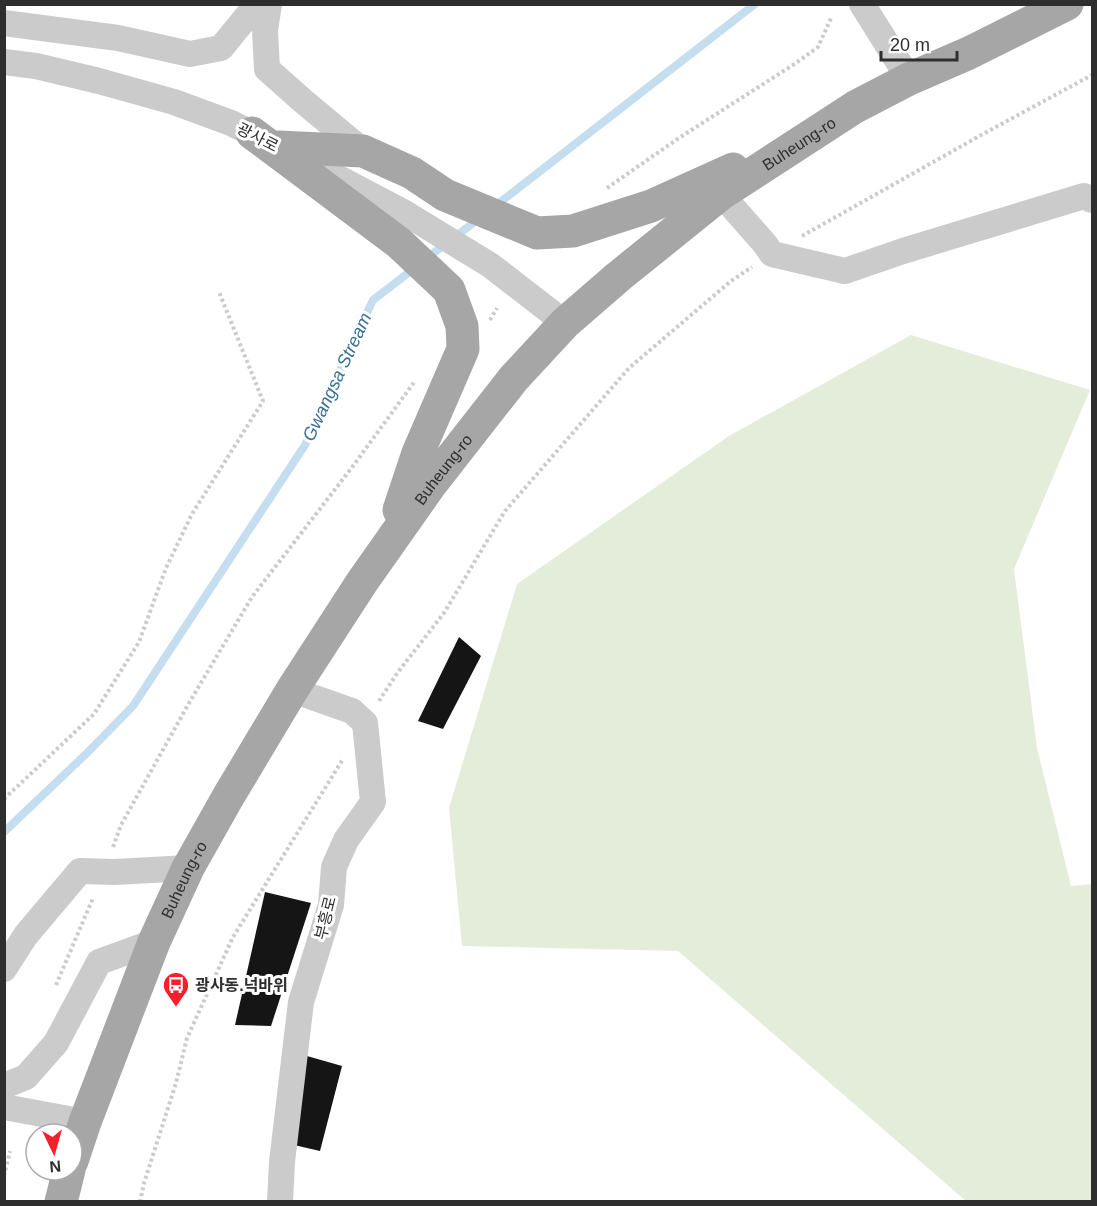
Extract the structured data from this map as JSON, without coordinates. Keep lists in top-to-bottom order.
{
  "streets": {
    "main road": ["Buheung-ro"],
    "street": ["광사로", "부흥로"]
  },
  "water": ["Gwangsa Stream"],
  "places": {
    "bus stop": ["광사동.넉바위"]
  },
  "scale_bar": "20 m",
  "north": "bottom"
}
